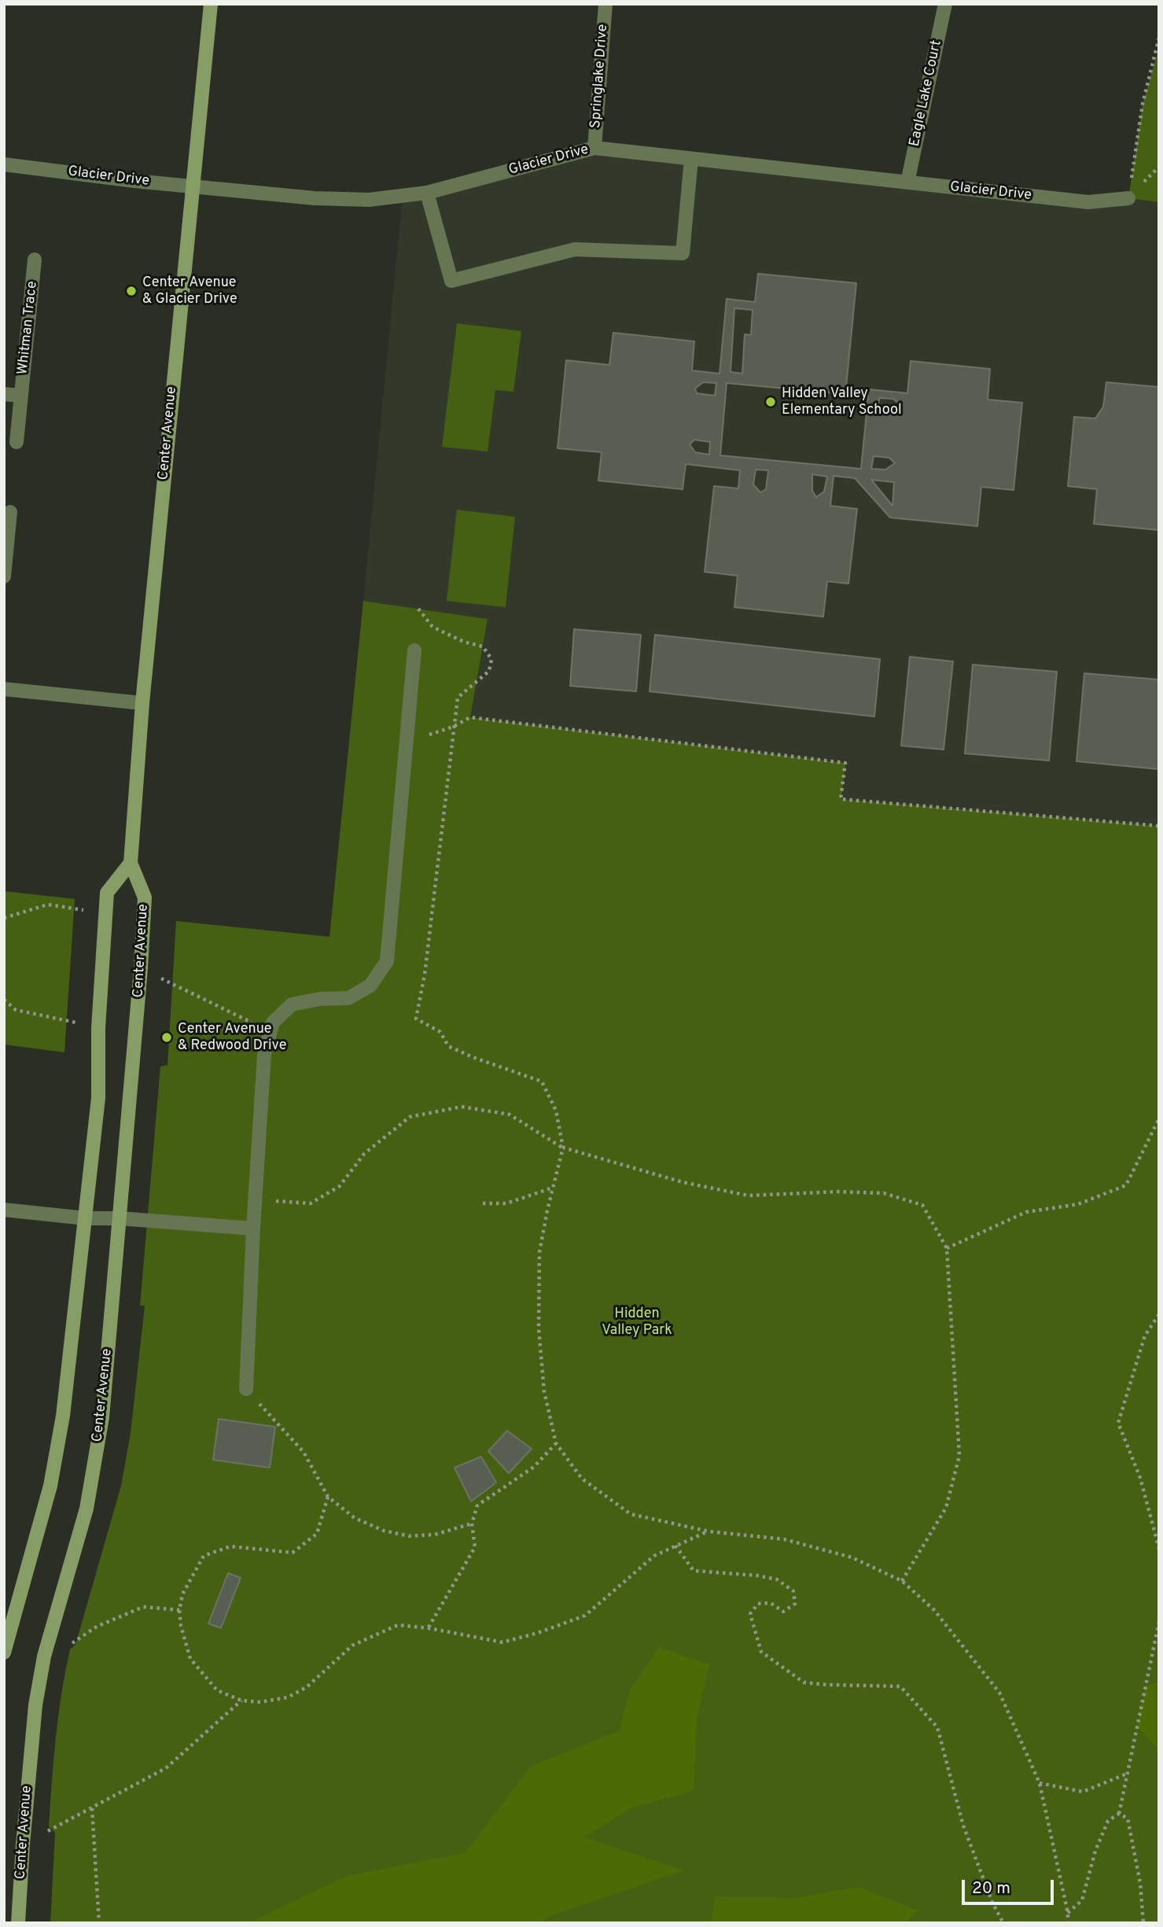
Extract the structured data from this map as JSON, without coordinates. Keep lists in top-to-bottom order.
{
  "streets": {
    "street": [
      "Springlake Drive",
      "Eagle Lake Court",
      "Glacier Drive",
      "Whitman Trace",
      "Center Avenue"
    ]
  },
  "crossings": [
    ["Springlake Drive", "Glacier Drive"],
    ["Eagle Lake Court", "Glacier Drive"],
    ["Glacier Drive", "Center Avenue"]
  ],
  "parks": ["Hidden Valley Park"],
  "places": ["Center Avenue & Glacier Drive", "Hidden Valley Elementary School", "Center Avenue & Redwood Drive"],
  "scale_bar": "20 m"
}
